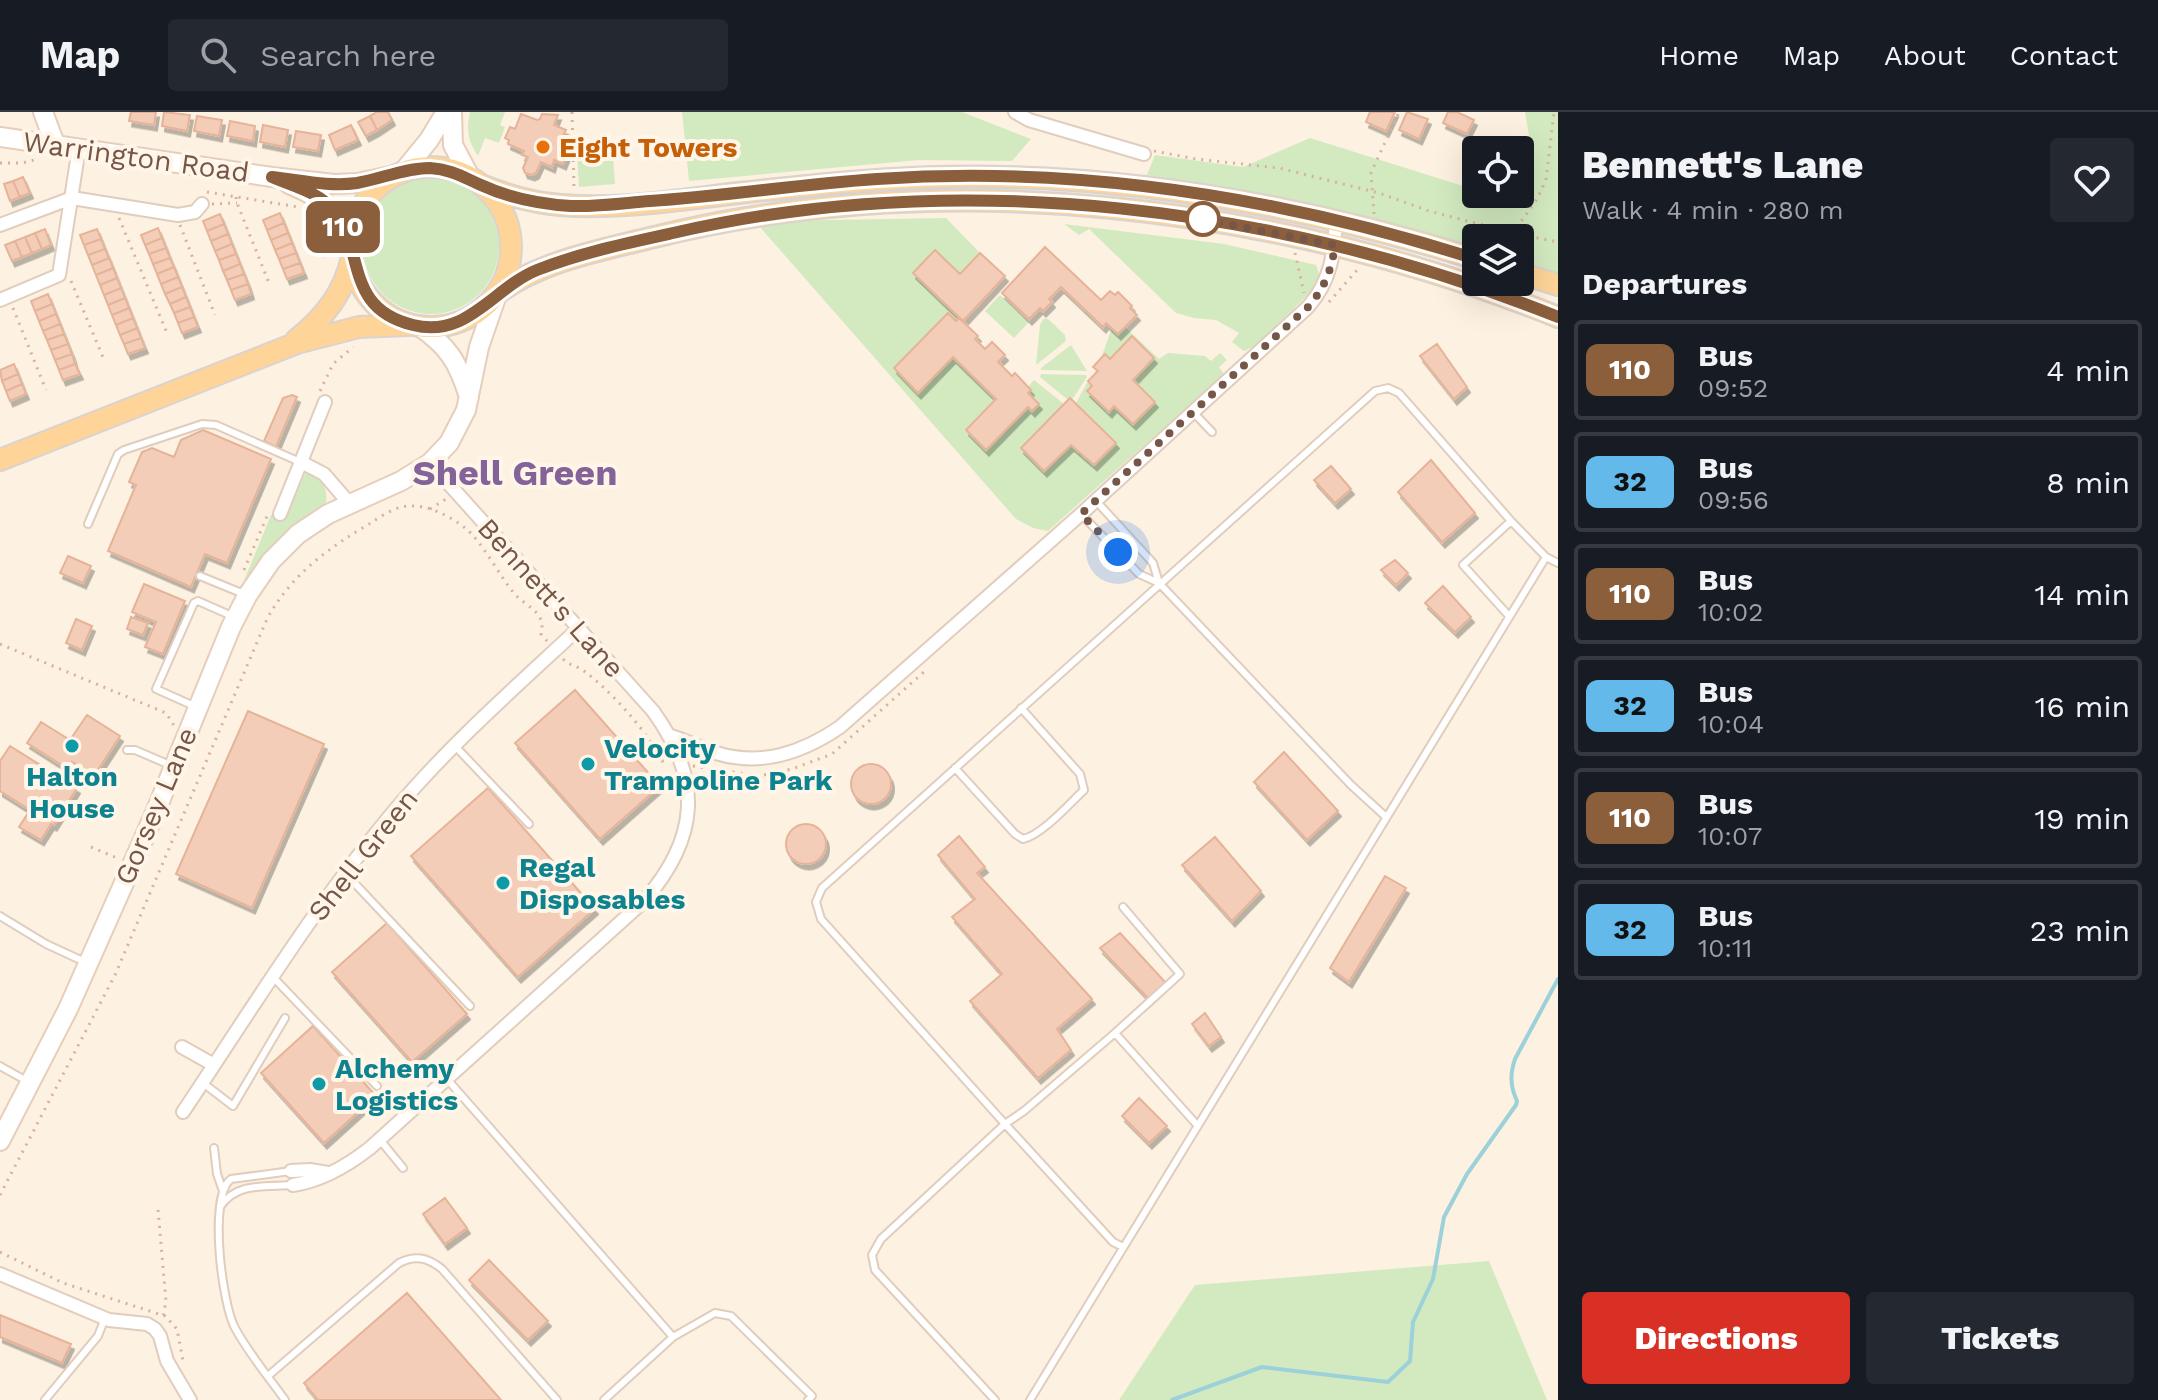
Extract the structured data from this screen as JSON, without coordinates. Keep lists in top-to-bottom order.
{
  "streets": {
    "street": [
      "Warrington Road",
      "Bennett's Lane",
      "Gorsey Lane",
      "Shell Green"
    ]
  },
  "crossings": [
    ["Warrington Road", "Gorsey Lane"],
    ["Bennett's Lane", "Gorsey Lane"],
    ["Bennett's Lane", "Shell Green"]
  ],
  "districts": ["Shell Green"],
  "places": [
    "Eight Towers",
    "Halton House",
    "Velocity Trampoline Park",
    "Regal Disposables",
    "Alchemy Logistics"
  ],
  "lines": ["bus line 110"],
  "page": {
    "header": "Map",
    "search": "Search here",
    "nav": [
      "Home",
      "Map",
      "About",
      "Contact"
    ],
    "on_map": "110",
    "heading": [
      ["Bennett's Lane", "Walk · 4 min · 280 m"],
      "Departures"
    ],
    "list": [
      {
        "mark": "110",
        "name": "Bus",
        "note": "09:52",
        "value": "4 min"
      },
      {
        "mark": "32",
        "name": "Bus",
        "note": "09:56",
        "value": "8 min"
      },
      {
        "mark": "110",
        "name": "Bus",
        "note": "10:02",
        "value": "14 min"
      },
      {
        "mark": "32",
        "name": "Bus",
        "note": "10:04",
        "value": "16 min"
      },
      {
        "mark": "110",
        "name": "Bus",
        "note": "10:07",
        "value": "19 min"
      },
      {
        "mark": "32",
        "name": "Bus",
        "note": "10:11",
        "value": "23 min"
      }
    ],
    "buttons": ["Directions", "Tickets"]
  }
}
